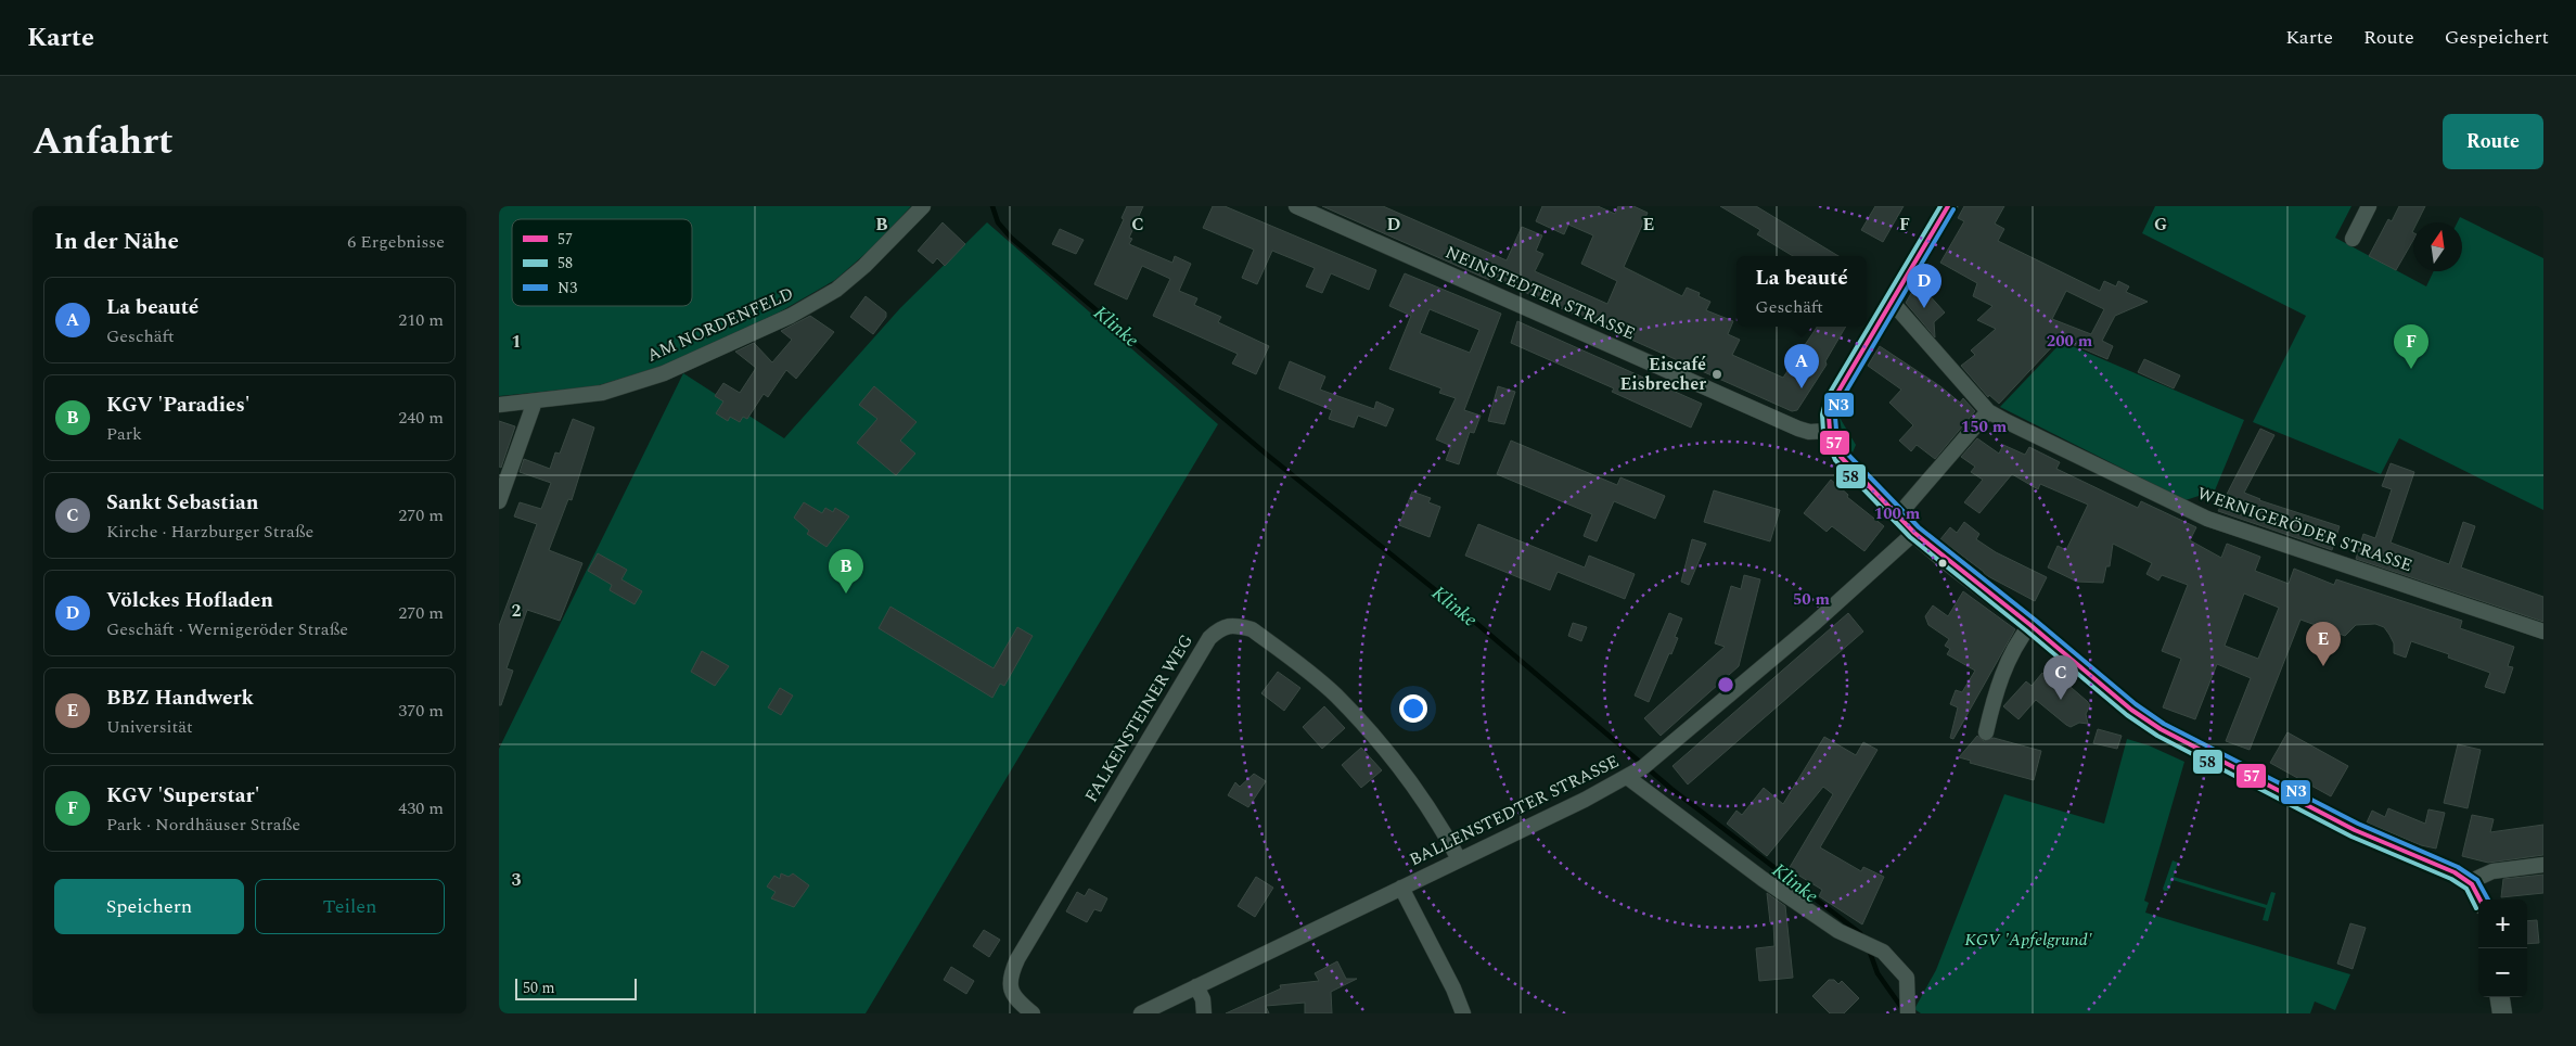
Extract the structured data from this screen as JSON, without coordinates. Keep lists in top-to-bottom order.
{
  "streets": {
    "street": [
      "NEINSTEDTER STRASSE",
      "AM NORDENFELD",
      "WERNIGERÖDER STRASSE",
      "FALKENSTEINER WEG",
      "BALLENSTEDTER STRASSE"
    ]
  },
  "crossings": [
    ["FALKENSTEINER WEG", "BALLENSTEDTER STRASSE"]
  ],
  "water": ["Klinke"],
  "parks": ["KGV 'Apfelgrund'"],
  "places": ["Eiscafé Eisbrecher"],
  "lines": ["transit line 57", "transit line 58", "transit line N3"],
  "legend": ["57", "58", "N3"],
  "scale_bar": "50 m",
  "north": "top",
  "page": {
    "header": "Karte",
    "nav": ["Karte", "Route", "Gespeichert"],
    "title": "Anfahrt",
    "buttons": [
      "Route",
      ["Speichern", "Teilen"]
    ],
    "heading": ["In der Nähe", "6 Ergebnisse"],
    "popup": ["La beauté", "Geschäft"],
    "pins": [
      "D",
      "F",
      "A",
      "B",
      "E",
      "C"
    ],
    "list": [
      {
        "mark": "A",
        "name": "La beauté",
        "note": "Geschäft",
        "value": "210 m"
      },
      {
        "mark": "B",
        "name": "KGV 'Paradies'",
        "note": "Park",
        "value": "240 m"
      },
      {
        "mark": "C",
        "name": "Sankt Sebastian",
        "note": "Kirche · Harzburger Straße",
        "value": "270 m"
      },
      {
        "mark": "D",
        "name": "Völckes Hofladen",
        "note": "Geschäft · Wernigeröder Straße",
        "value": "270 m"
      },
      {
        "mark": "E",
        "name": "BBZ Handwerk",
        "note": "Universität",
        "value": "370 m"
      },
      {
        "mark": "F",
        "name": "KGV 'Superstar'",
        "note": "Park · Nordhäuser Straße",
        "value": "430 m"
      }
    ],
    "map_buttons": ["+", "−"],
    "scale": "50 m"
  },
  "grid": {
    "columns": [
      "B",
      "C",
      "D",
      "E",
      "F",
      "G"
    ],
    "rows": ["1", "2", "3"]
  },
  "rings": [
    "200 m",
    "150 m",
    "100 m",
    "50 m"
  ]
}
